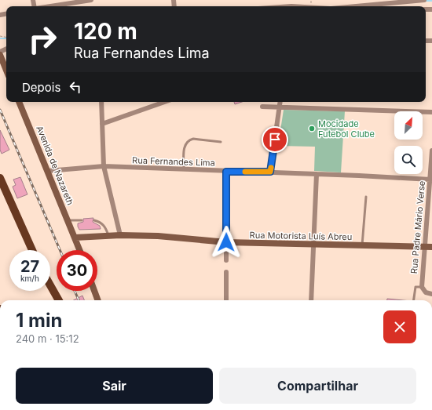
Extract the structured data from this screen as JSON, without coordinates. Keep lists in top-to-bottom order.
{
  "streets": {
    "main road": ["Avenida de Nazareth", "Rua Motorista Luís Abreu"],
    "street": ["Rua Fernandes Lima", "Rua Padre Mário Verse"]
  },
  "crossings": [
    ["Rua Fernandes Lima", "Avenida de Nazareth"],
    ["Rua Fernandes Lima", "Rua Padre Mário Verse"],
    ["Avenida de Nazareth", "Rua Motorista Luís Abreu"],
    ["Rua Padre Mário Verse", "Rua Motorista Luís Abreu"]
  ],
  "places": ["Mocidade Futebol Clube"],
  "north": "top right",
  "page": {
    "turn": ["120 m", "Rua Fernandes Lima"],
    "then": "Depois",
    "speed": "27 km/h",
    "limit": "30",
    "heading": ["1 min", "240 m · 15:12"],
    "buttons": ["Sair", "Compartilhar"]
  }
}
